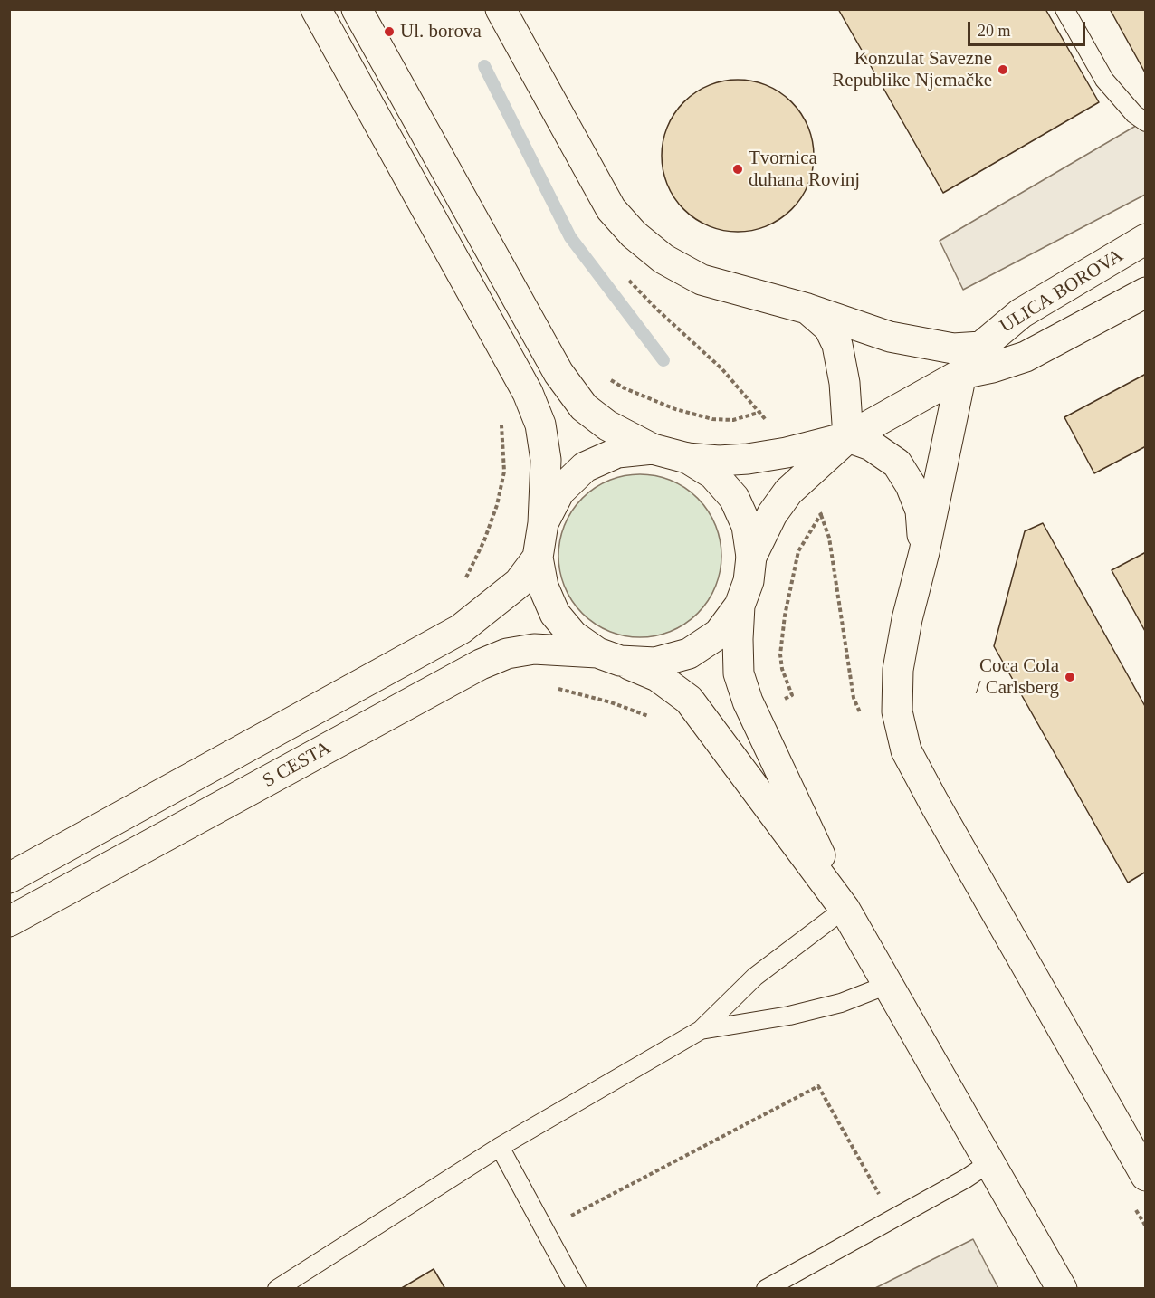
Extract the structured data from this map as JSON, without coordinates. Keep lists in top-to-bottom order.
{
  "streets": {
    "main road": ["ULICA BOROVA", "S CESTA"]
  },
  "places": [
    "Ul. borova",
    "Konzulat Savezne Republike Njemačke",
    "Tvornica duhana Rovinj",
    "Coca Cola / Carlsberg"
  ],
  "scale_bar": "20 m"
}
